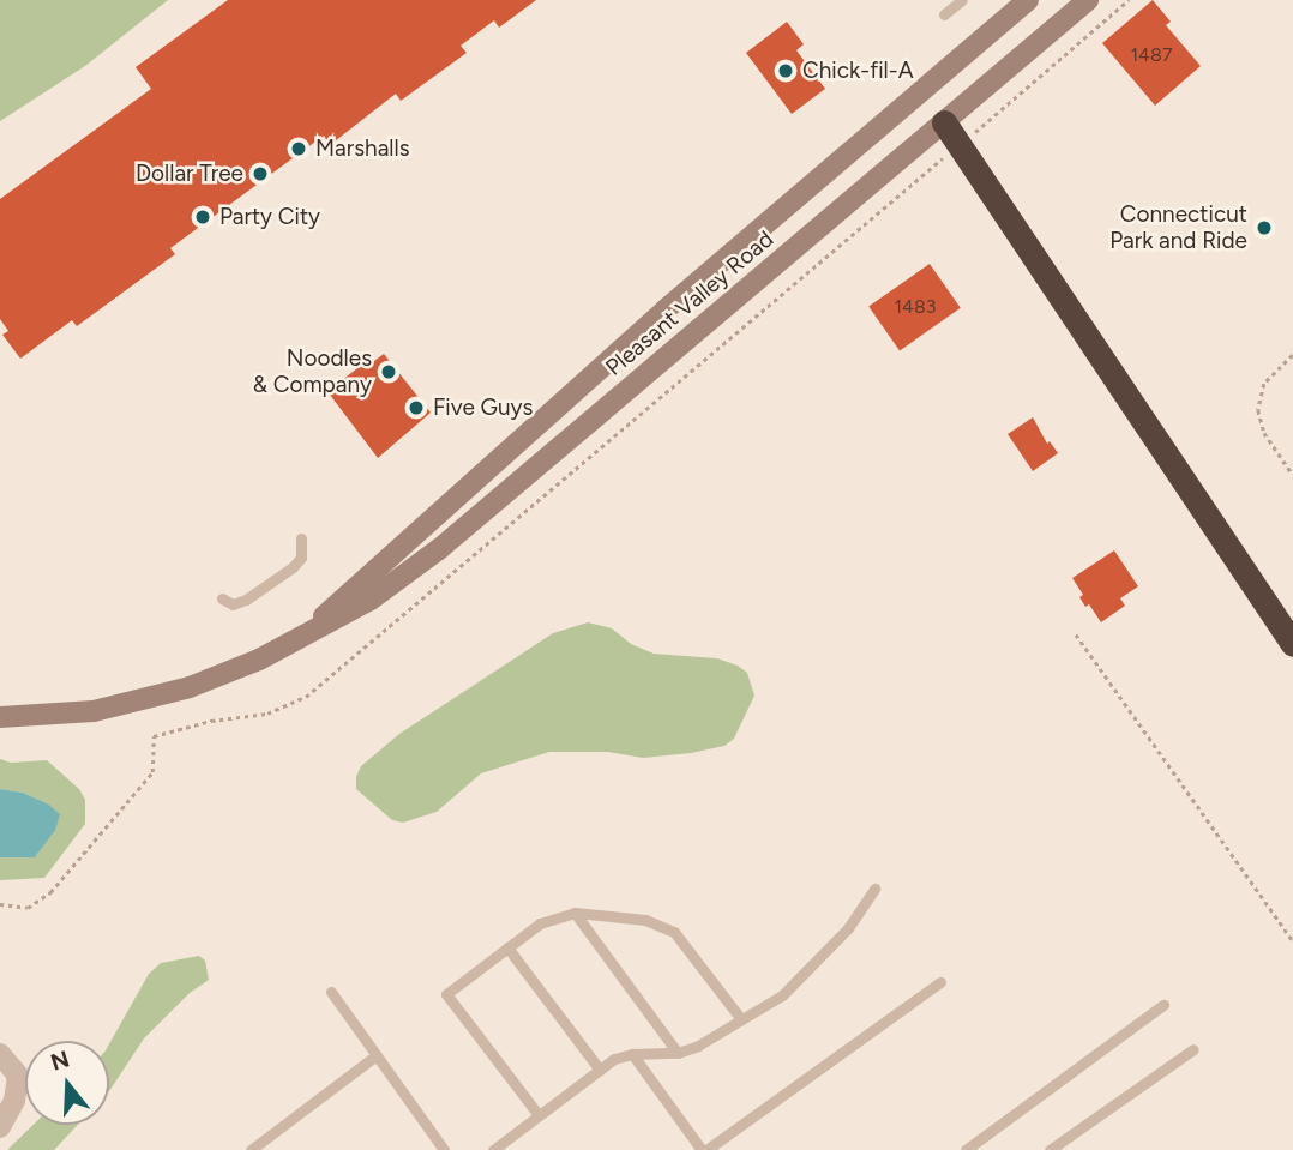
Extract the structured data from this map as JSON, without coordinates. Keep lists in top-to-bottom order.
{
  "streets": {
    "main road": ["Pleasant Valley Road"]
  },
  "places": [
    "Chick-fil-A",
    "Marshalls",
    "Dollar Tree",
    "Party City",
    "Connecticut Park and Ride",
    "Noodles & Company",
    "Five Guys"
  ],
  "house_numbers": ["1487", "1483"],
  "north": "top"
}
